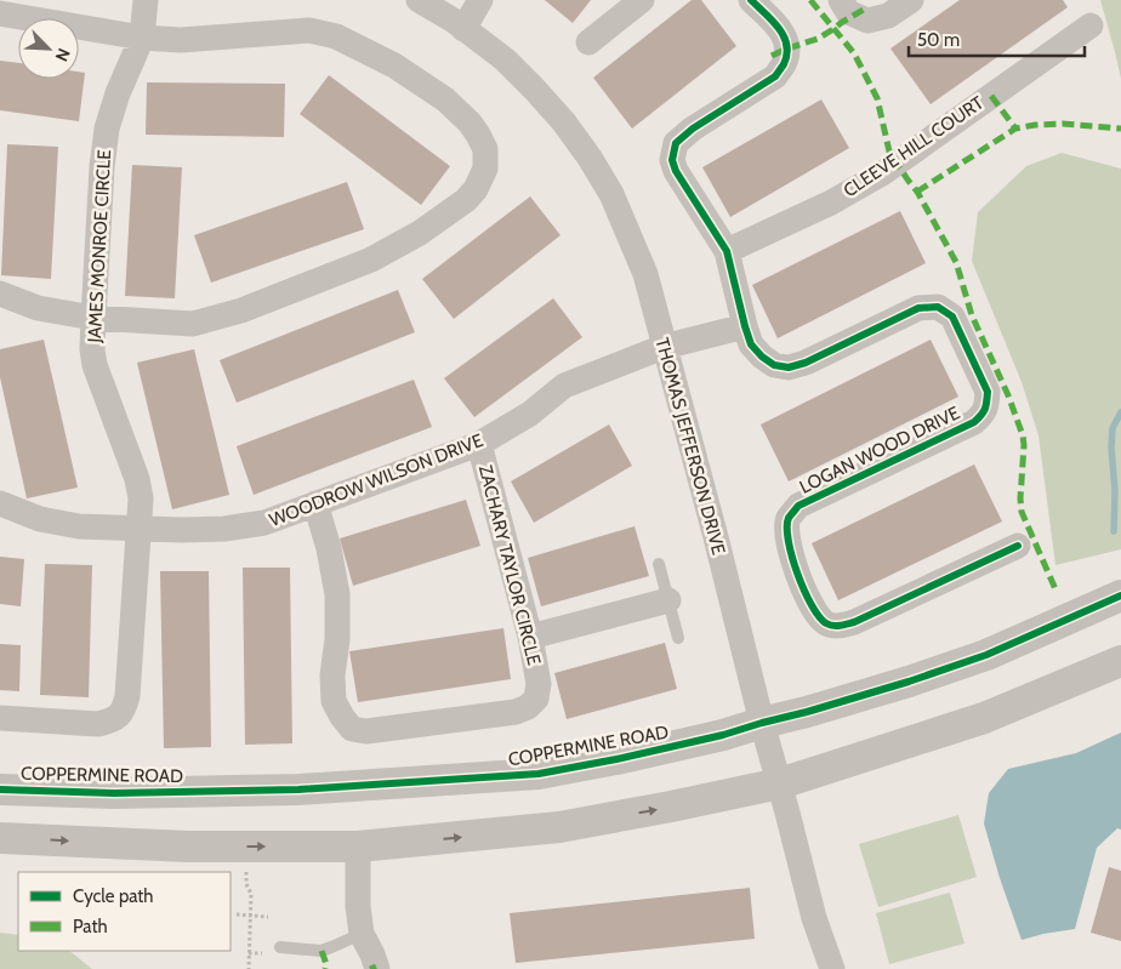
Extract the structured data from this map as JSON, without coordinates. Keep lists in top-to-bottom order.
{
  "streets": {
    "street": [
      "CLEEVE HILL COURT",
      "JAMES MONROE CIRCLE",
      "THOMAS JEFFERSON DRIVE",
      "LOGAN WOOD DRIVE",
      "WOODROW WILSON DRIVE",
      "ZACHARY TAYLOR CIRCLE",
      "COPPERMINE ROAD"
    ]
  },
  "crossings": [
    ["CLEEVE HILL COURT", "LOGAN WOOD DRIVE"],
    ["JAMES MONROE CIRCLE", "WOODROW WILSON DRIVE"],
    ["THOMAS JEFFERSON DRIVE", "WOODROW WILSON DRIVE"],
    ["THOMAS JEFFERSON DRIVE", "COPPERMINE ROAD"],
    ["WOODROW WILSON DRIVE", "ZACHARY TAYLOR CIRCLE"]
  ],
  "legend": ["Cycle path", "Path"],
  "scale_bar": "50 m",
  "north": "bottom right"
}
